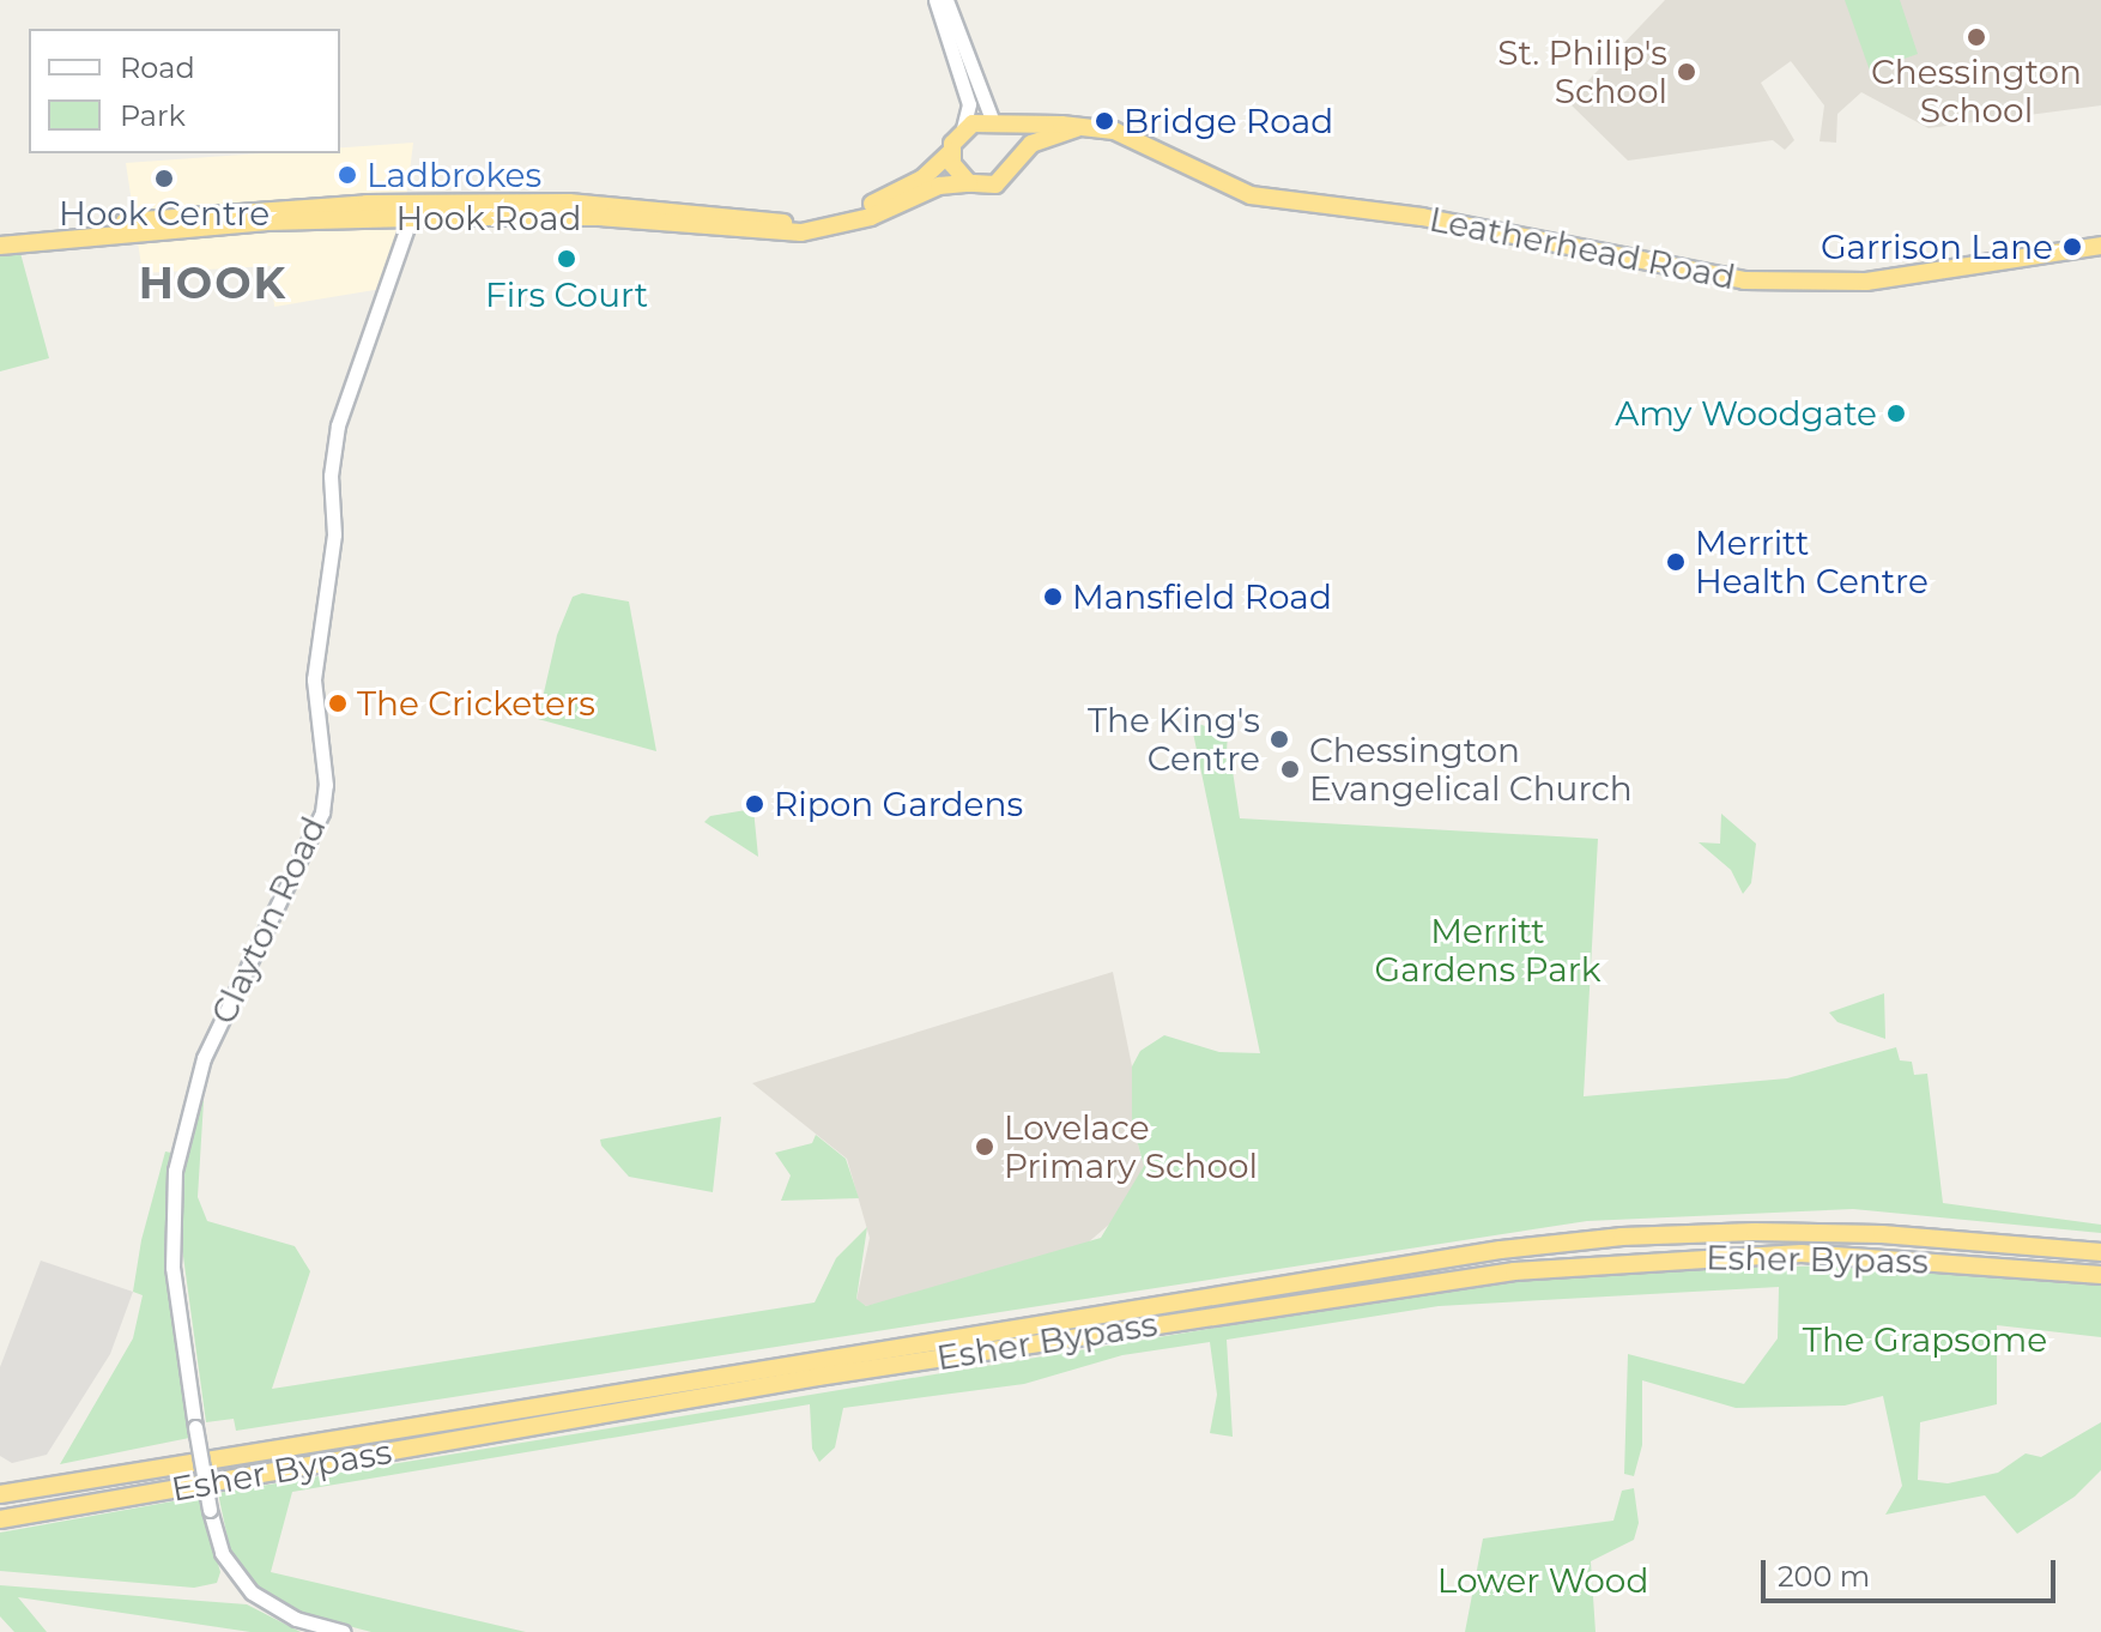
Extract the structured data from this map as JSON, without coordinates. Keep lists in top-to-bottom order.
{
  "streets": {
    "highway": ["Hook Road", "Leatherhead Road", "Esher Bypass"],
    "street": ["Clayton Road"]
  },
  "crossings": [
    ["Hook Road", "Leatherhead Road"],
    ["Hook Road", "Clayton Road"]
  ],
  "districts": ["HOOK"],
  "parks": ["Merritt Gardens Park", "The Grapsome", "Lower Wood"],
  "places": [
    "Chessington School",
    "St. Philip's School",
    "Bridge Road",
    "Ladbrokes",
    "Hook Centre",
    "Garrison Lane",
    "Firs Court",
    "Amy Woodgate",
    "Merritt Health Centre",
    "Mansfield Road",
    "The Cricketers",
    "The King's Centre",
    "Chessington Evangelical Church",
    "Ripon Gardens",
    "Lovelace Primary School"
  ],
  "legend": ["Road", "Park"],
  "scale_bar": "200 m"
}
